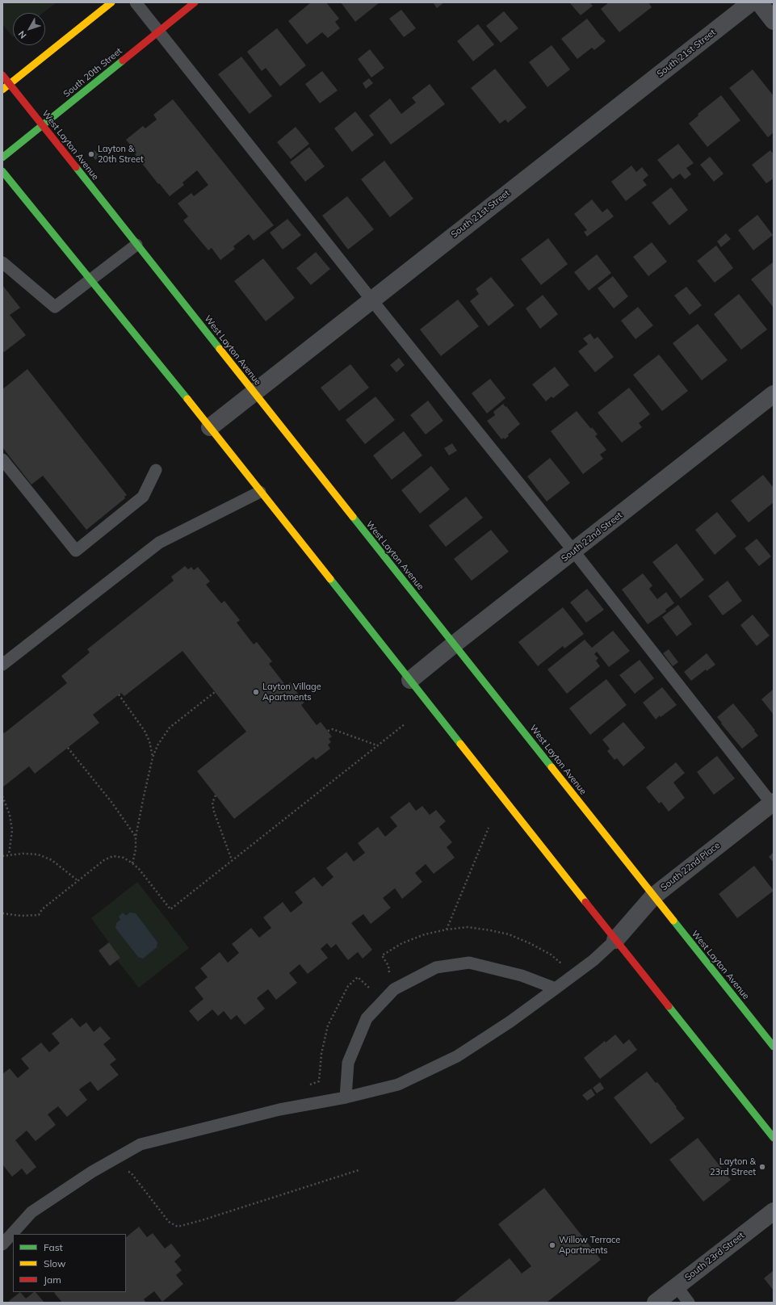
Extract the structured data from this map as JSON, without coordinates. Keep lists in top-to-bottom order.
{
  "streets": {
    "main road": ["South 20th Street", "West Layton Avenue"],
    "street": [
      "South 21st Street",
      "South 22nd Street",
      "South 22nd Place",
      "South 23rd Street"
    ]
  },
  "crossings": [
    ["South 21st Street", "West Layton Avenue"],
    ["South 20th Street", "West Layton Avenue"],
    ["West Layton Avenue", "South 22nd Street"],
    ["West Layton Avenue", "South 22nd Place"]
  ],
  "places": [
    "Layton & 20th Street",
    "Layton Village Apartments",
    "Layton & 23rd Street",
    "Willow Terrace Apartments"
  ],
  "legend": ["Fast", "Slow", "Jam"],
  "north": "bottom left"
}
